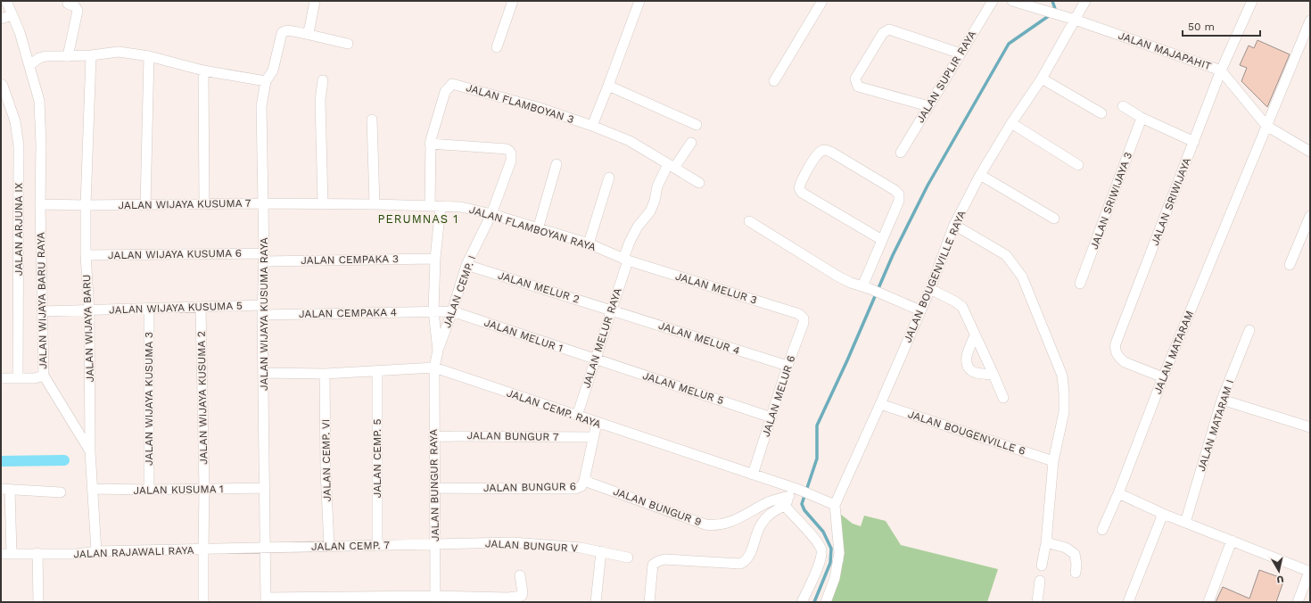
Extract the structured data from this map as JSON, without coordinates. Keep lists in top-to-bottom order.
{
  "streets": {
    "street": [
      "JALAN MAJAPAHIT",
      "JALAN SUPLIR RAYA",
      "JALAN FLAMBOYAN 3",
      "JALAN SRIWIJAYA 3",
      "JALAN SRIWIJAYA",
      "JALAN WIJAYA KUSUMA 7",
      "JALAN FLAMBOYAN RAYA",
      "JALAN ARJUNA IX",
      "JALAN WIJAYA KUSUMA 6",
      "JALAN CEMPAKA 3",
      "JALAN BOUGENVILLE RAYA",
      "JALAN MELUR 2",
      "JALAN MELUR 3",
      "JALAN CEMP. I",
      "JALAN WIJAYA BARU RAYA",
      "JALAN WIJAYA KUSUMA 5",
      "JALAN CEMPAKA 4",
      "JALAN WIJAYA KUSUMA RAYA",
      "JALAN WIJAYA BARU",
      "JALAN MELUR 1",
      "JALAN MELUR RAYA",
      "JALAN MELUR 4",
      "JALAN MATARAM",
      "JALAN MELUR 5",
      "JALAN MELUR 6",
      "JALAN WIJAYA KUSUMA 2",
      "JALAN WIJAYA KUSUMA 3",
      "JALAN CEMP. RAYA",
      "JALAN MATARAM I",
      "JALAN BOUGENVILLE 6",
      "JALAN BUNGUR 7",
      "JALAN CEMP. 5",
      "JALAN CEMP. VI",
      "JALAN BUNGUR RAYA",
      "JALAN BUNGUR 6",
      "JALAN KUSUMA 1",
      "JALAN BUNGUR 9",
      "JALAN CEMP. 7",
      "JALAN BUNGUR V",
      "JALAN RAJAWALI RAYA"
    ]
  },
  "crossings": [
    ["JALAN MAJAPAHIT", "JALAN SRIWIJAYA"],
    ["JALAN MAJAPAHIT", "JALAN BOUGENVILLE RAYA"],
    ["JALAN MAJAPAHIT", "JALAN MATARAM"],
    ["JALAN FLAMBOYAN 3", "JALAN FLAMBOYAN RAYA"],
    ["JALAN FLAMBOYAN 3", "JALAN CEMP. I"],
    ["JALAN FLAMBOYAN 3", "JALAN MELUR RAYA"],
    ["JALAN SRIWIJAYA", "JALAN MATARAM"],
    ["JALAN WIJAYA KUSUMA 7", "JALAN FLAMBOYAN RAYA"],
    ["JALAN WIJAYA KUSUMA 7", "JALAN WIJAYA BARU RAYA"],
    ["JALAN WIJAYA KUSUMA 7", "JALAN WIJAYA KUSUMA RAYA"],
    ["JALAN WIJAYA KUSUMA 7", "JALAN WIJAYA BARU"],
    ["JALAN FLAMBOYAN RAYA", "JALAN MELUR 3"],
    ["JALAN FLAMBOYAN RAYA", "JALAN CEMP. I"],
    ["JALAN FLAMBOYAN RAYA", "JALAN WIJAYA KUSUMA RAYA"],
    ["JALAN FLAMBOYAN RAYA", "JALAN MELUR RAYA"],
    ["JALAN WIJAYA KUSUMA 6", "JALAN CEMPAKA 3"],
    ["JALAN WIJAYA KUSUMA 6", "JALAN WIJAYA KUSUMA RAYA"],
    ["JALAN WIJAYA KUSUMA 6", "JALAN WIJAYA BARU"],
    ["JALAN CEMPAKA 3", "JALAN CEMP. I"],
    ["JALAN CEMPAKA 3", "JALAN WIJAYA KUSUMA RAYA"],
    ["JALAN BOUGENVILLE RAYA", "JALAN CEMP. RAYA"],
    ["JALAN BOUGENVILLE RAYA", "JALAN BOUGENVILLE 6"],
    ["JALAN MELUR 2", "JALAN CEMP. I"],
    ["JALAN MELUR 2", "JALAN MELUR RAYA"],
    ["JALAN MELUR 2", "JALAN MELUR 4"],
    ["JALAN MELUR 3", "JALAN MELUR RAYA"],
    ["JALAN MELUR 3", "JALAN MELUR 6"],
    ["JALAN CEMP. I", "JALAN CEMPAKA 4"],
    ["JALAN CEMP. I", "JALAN MELUR 1"],
    ["JALAN CEMP. I", "JALAN CEMP. RAYA"],
    ["JALAN CEMP. I", "JALAN BUNGUR RAYA"],
    ["JALAN WIJAYA BARU RAYA", "JALAN WIJAYA KUSUMA 5"],
    ["JALAN WIJAYA BARU RAYA", "JALAN WIJAYA BARU"],
    ["JALAN WIJAYA BARU RAYA", "JALAN KUSUMA 1"],
    ["JALAN WIJAYA BARU RAYA", "JALAN RAJAWALI RAYA"],
    ["JALAN WIJAYA KUSUMA 5", "JALAN CEMPAKA 4"],
    ["JALAN WIJAYA KUSUMA 5", "JALAN WIJAYA KUSUMA RAYA"],
    ["JALAN WIJAYA KUSUMA 5", "JALAN WIJAYA BARU"],
    ["JALAN WIJAYA KUSUMA 5", "JALAN WIJAYA KUSUMA 2"],
    ["JALAN WIJAYA KUSUMA 5", "JALAN WIJAYA KUSUMA 3"],
    ["JALAN CEMPAKA 4", "JALAN WIJAYA KUSUMA RAYA"],
    ["JALAN CEMPAKA 4", "JALAN MELUR 1"],
    ["JALAN WIJAYA KUSUMA RAYA", "JALAN CEMP. RAYA"],
    ["JALAN WIJAYA KUSUMA RAYA", "JALAN KUSUMA 1"],
    ["JALAN WIJAYA KUSUMA RAYA", "JALAN CEMP. 7"],
    ["JALAN WIJAYA KUSUMA RAYA", "JALAN RAJAWALI RAYA"],
    ["JALAN MELUR 1", "JALAN MELUR RAYA"],
    ["JALAN MELUR 1", "JALAN MELUR 5"],
    ["JALAN MELUR RAYA", "JALAN MELUR 4"],
    ["JALAN MELUR RAYA", "JALAN MELUR 5"],
    ["JALAN MELUR RAYA", "JALAN CEMP. RAYA"],
    ["JALAN MELUR 4", "JALAN MELUR 6"],
    ["JALAN MELUR 5", "JALAN MELUR 6"],
    ["JALAN MELUR 6", "JALAN CEMP. RAYA"],
    ["JALAN WIJAYA KUSUMA 2", "JALAN KUSUMA 1"],
    ["JALAN WIJAYA KUSUMA 2", "JALAN RAJAWALI RAYA"],
    ["JALAN WIJAYA KUSUMA 3", "JALAN KUSUMA 1"],
    ["JALAN CEMP. RAYA", "JALAN CEMP. 5"],
    ["JALAN CEMP. RAYA", "JALAN CEMP. VI"],
    ["JALAN CEMP. RAYA", "JALAN BUNGUR RAYA"],
    ["JALAN CEMP. RAYA", "JALAN BUNGUR 6"],
    ["JALAN CEMP. RAYA", "JALAN BUNGUR 9"],
    ["JALAN BUNGUR 7", "JALAN BUNGUR RAYA"],
    ["JALAN BUNGUR 7", "JALAN BUNGUR 6"],
    ["JALAN CEMP. 5", "JALAN CEMP. 7"],
    ["JALAN CEMP. VI", "JALAN CEMP. 7"],
    ["JALAN BUNGUR RAYA", "JALAN BUNGUR 6"],
    ["JALAN BUNGUR RAYA", "JALAN CEMP. 7"],
    ["JALAN BUNGUR RAYA", "JALAN BUNGUR V"],
    ["JALAN BUNGUR 6", "JALAN BUNGUR 9"],
    ["JALAN CEMP. 7", "JALAN BUNGUR V"],
    ["JALAN CEMP. 7", "JALAN RAJAWALI RAYA"]
  ],
  "districts": ["PERUMNAS 1"],
  "scale_bar": "50 m",
  "north": "bottom"
}
